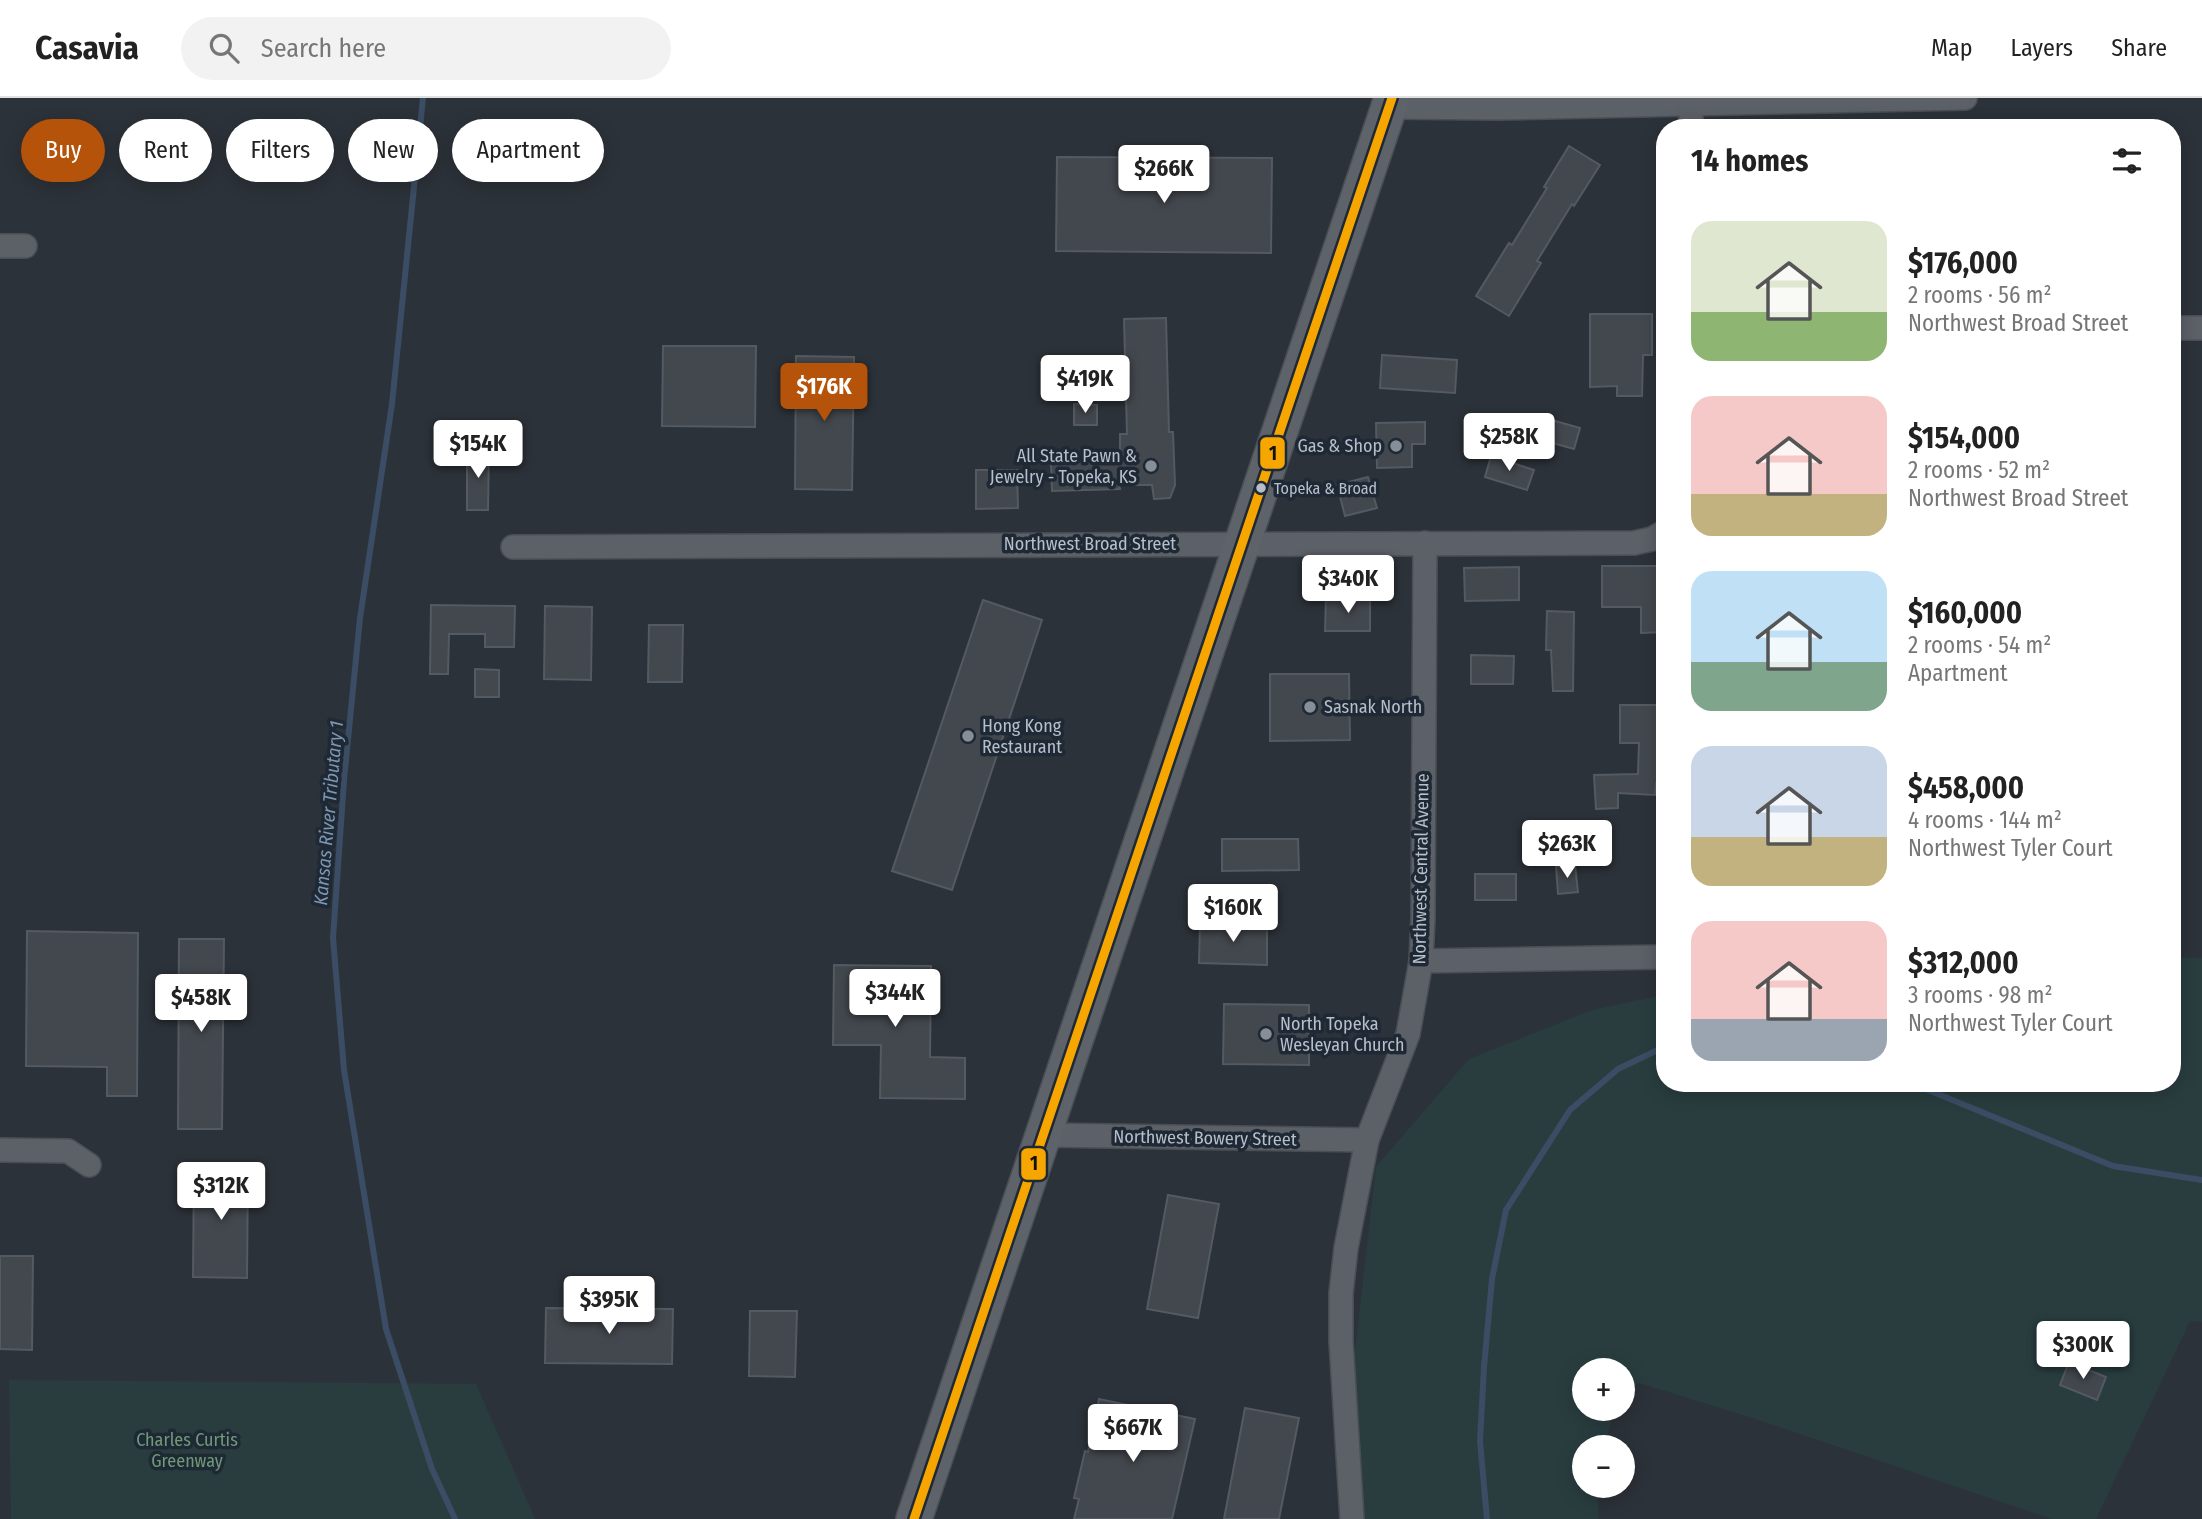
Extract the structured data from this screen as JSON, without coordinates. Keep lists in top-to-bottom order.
{
  "streets": {
    "street": ["Northwest Broad Street", "Northwest Central Avenue", "Northwest Bowery Street"]
  },
  "crossings": [
    ["Northwest Broad Street", "Northwest Central Avenue"],
    ["Northwest Central Avenue", "Northwest Bowery Street"]
  ],
  "water": ["Kansas River Tributary 1"],
  "parks": ["Charles Curtis Greenway"],
  "places": [
    "Gas & Shop",
    "All State Pawn & Jewelry - Topeka, KS",
    "Topeka & Broad",
    "Sasnak North",
    "Hong Kong Restaurant",
    "North Topeka Wesleyan Church"
  ],
  "lines": ["transit line 1"],
  "page": {
    "header": "Casavia",
    "search": "Search here",
    "nav": ["Map", "Layers", "Share"],
    "chip": [
      "Buy",
      "Rent",
      "Filters",
      "New",
      "Apartment"
    ],
    "heading": "14 homes",
    "price": [
      "$266K",
      "$419K",
      "$176K",
      "$258K",
      "$154K",
      "$340K",
      "$263K",
      "$160K",
      "$344K",
      "$458K",
      "$312K",
      "$395K",
      "$300K",
      "$667K"
    ],
    "list": [
      {
        "name": "$176,000",
        "note": "2 rooms · 56 m² · Northwest Broad Street"
      },
      {
        "name": "$154,000",
        "note": "2 rooms · 52 m² · Northwest Broad Street"
      },
      {
        "name": "$160,000",
        "note": "2 rooms · 54 m² · Apartment"
      },
      {
        "name": "$458,000",
        "note": "4 rooms · 144 m² · Northwest Tyler Court"
      },
      {
        "name": "$312,000",
        "note": "3 rooms · 98 m² · Northwest Tyler Court"
      }
    ],
    "map_buttons": ["+", "−"]
  }
}
